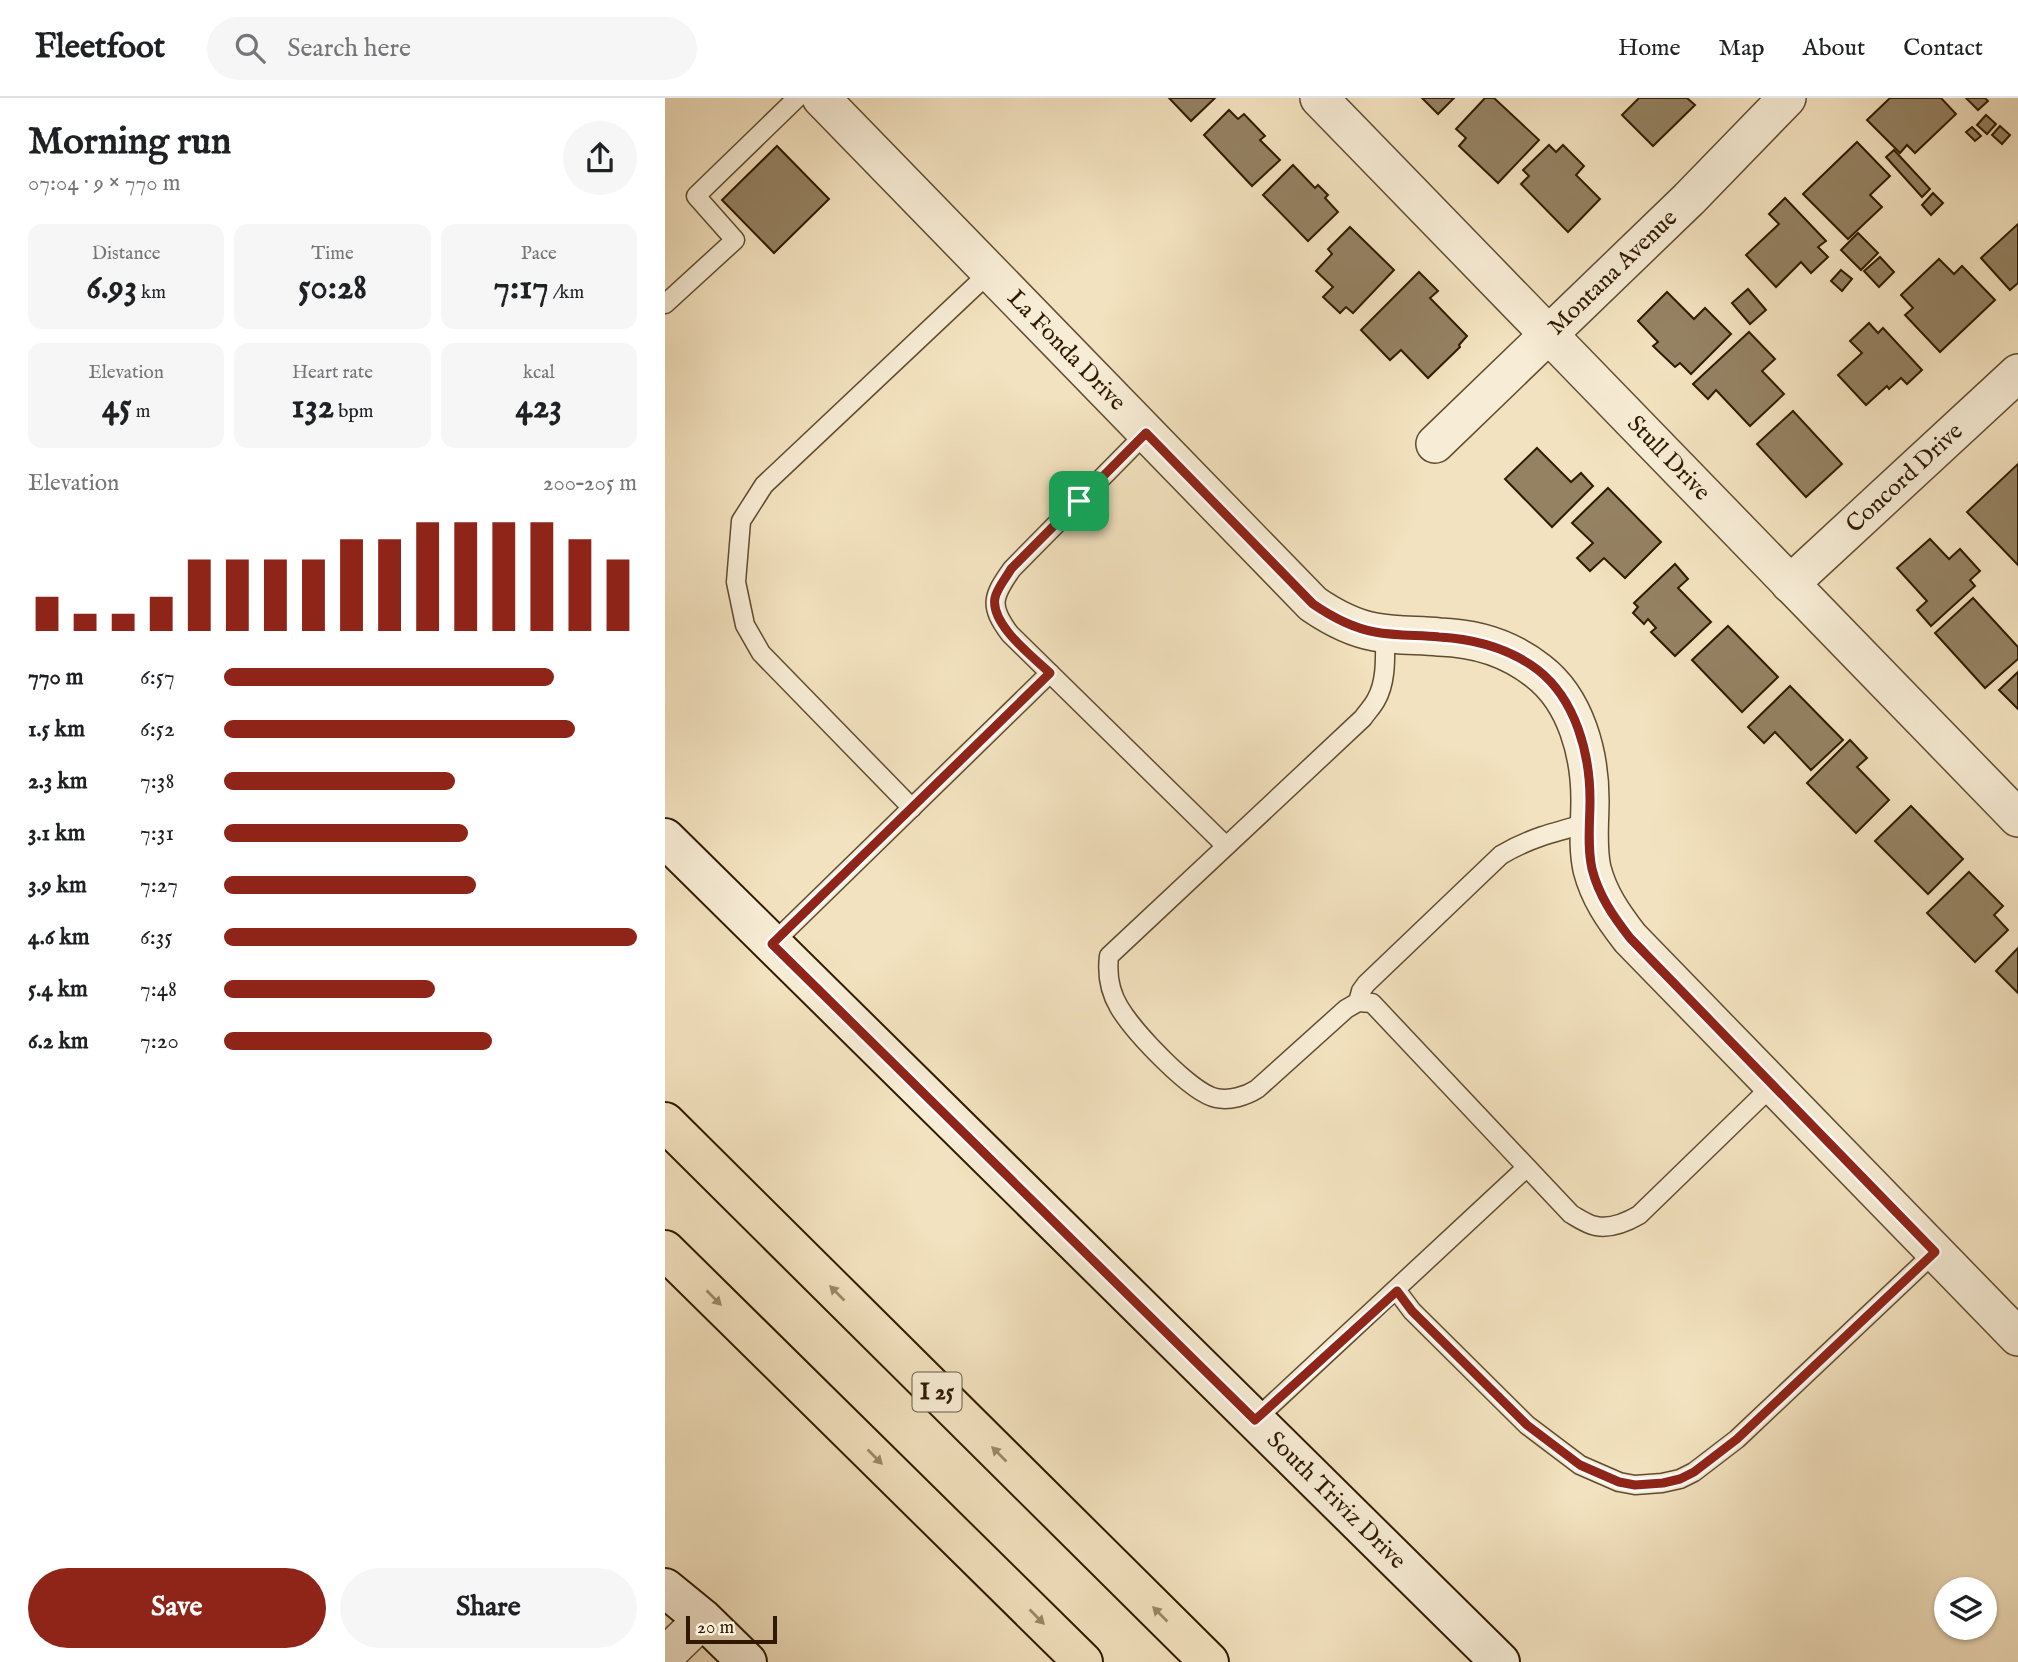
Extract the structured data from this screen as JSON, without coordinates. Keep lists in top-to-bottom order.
{
  "streets": {
    "highway": ["I 25"],
    "street": [
      "Montana Avenue",
      "La Fonda Drive",
      "Stull Drive",
      "Concord Drive",
      "South Triviz Drive"
    ]
  },
  "crossings": [
    ["Montana Avenue", "Stull Drive"],
    ["Stull Drive", "Concord Drive"]
  ],
  "scale_bar": "20 m",
  "page": {
    "header": "Fleetfoot",
    "search": "Search here",
    "nav": [
      "Home",
      "Map",
      "About",
      "Contact"
    ],
    "heading": ["Morning run", "07:04 · 9 × 770 m"],
    "stats": [
      ["Distance", "6.93 km"],
      ["Time", "50:28"],
      ["Pace", "7:17 /km"],
      ["Elevation", "45 m"],
      ["Heart rate", "132 bpm"],
      ["kcal", "423"]
    ],
    "chart": ["Elevation", "200–205 m"],
    "list": [
      {
        "name": "770 m",
        "note": "6:57"
      },
      {
        "name": "1.5 km",
        "note": "6:52"
      },
      {
        "name": "2.3 km",
        "note": "7:38"
      },
      {
        "name": "3.1 km",
        "note": "7:31"
      },
      {
        "name": "3.9 km",
        "note": "7:27"
      },
      {
        "name": "4.6 km",
        "note": "6:35"
      },
      {
        "name": "5.4 km",
        "note": "7:48"
      },
      {
        "name": "6.2 km",
        "note": "7:20"
      }
    ],
    "buttons": ["Save", "Share"],
    "scale": "20 m"
  }
}
